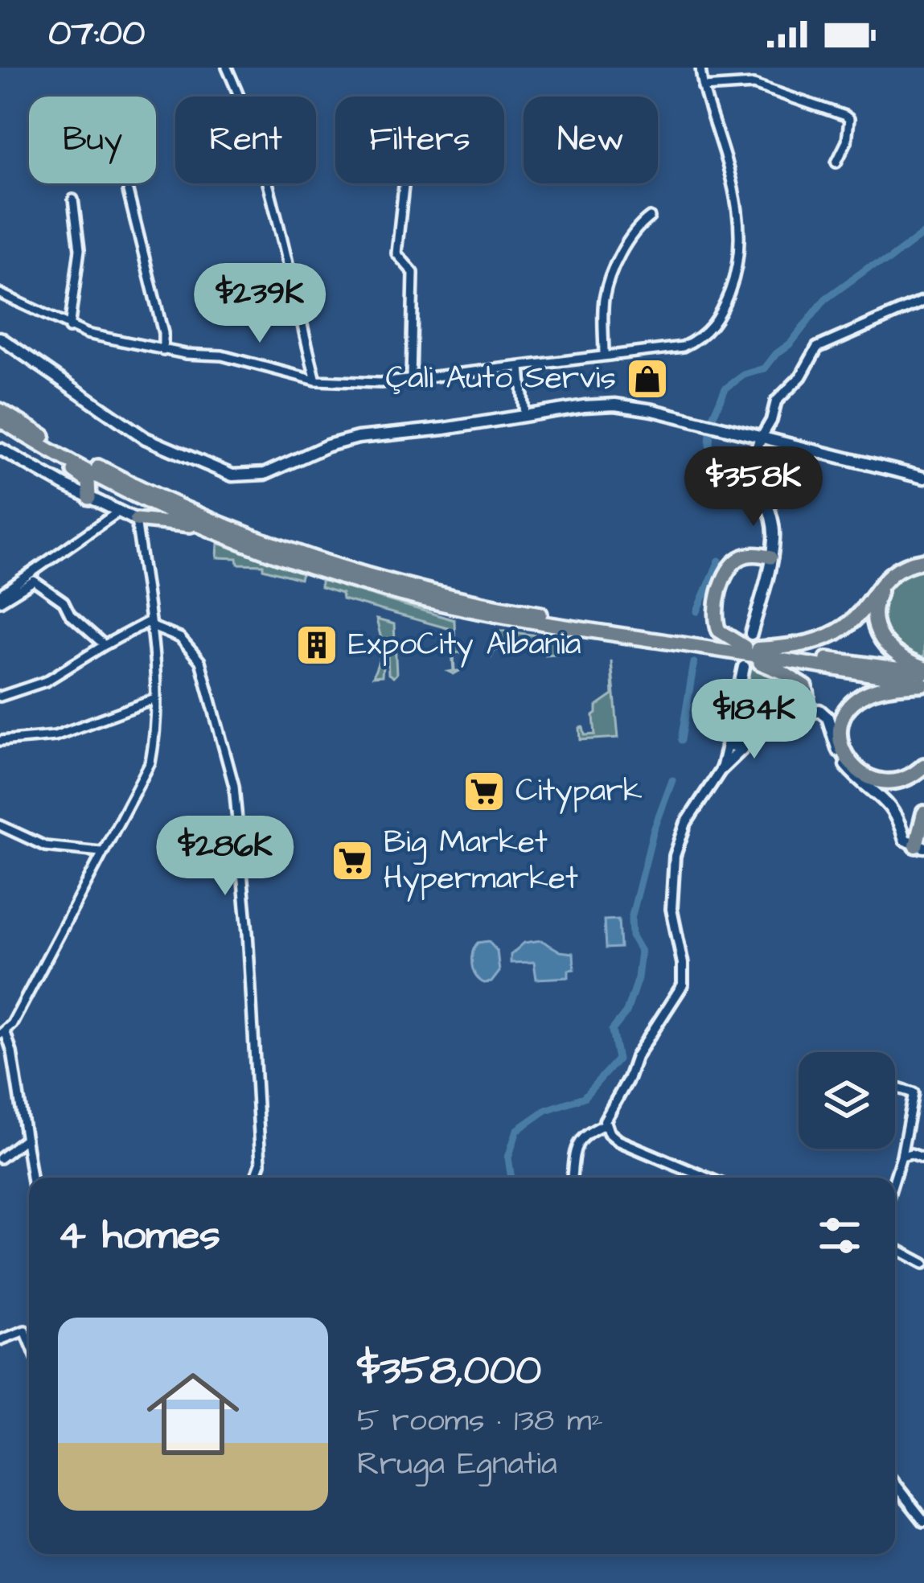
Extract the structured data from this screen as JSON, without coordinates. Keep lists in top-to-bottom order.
{
  "places": {
    "shop": ["Çali Auto Servis"],
    "building": ["ExpoCity Albania"],
    "supermarket": ["Citypark", "Big Market Hypermarket"]
  },
  "page": {
    "status": "07:00",
    "chip": [
      "Buy",
      "Rent",
      "Filters",
      "New"
    ],
    "price": [
      "$239K",
      "$358K",
      "$184K",
      "$286K"
    ],
    "heading": "4 homes",
    "list": [
      {
        "name": "$358,000",
        "note": "5 rooms · 138 m² · Rruga Egnatia"
      }
    ]
  }
}
